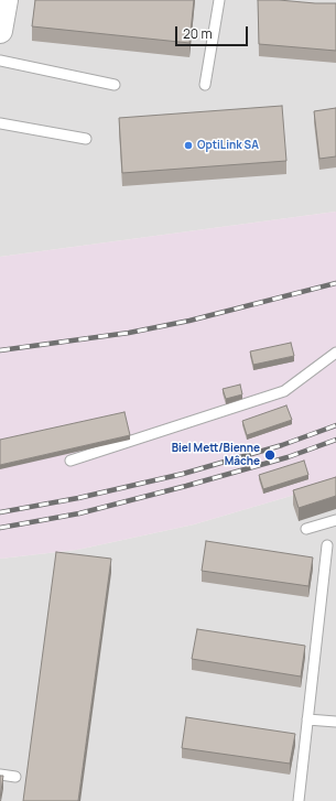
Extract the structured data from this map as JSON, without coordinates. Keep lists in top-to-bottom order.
{
  "places": ["OptiLink SA", "Biel Mett/Bienne Mâche"],
  "scale_bar": "20 m"
}
